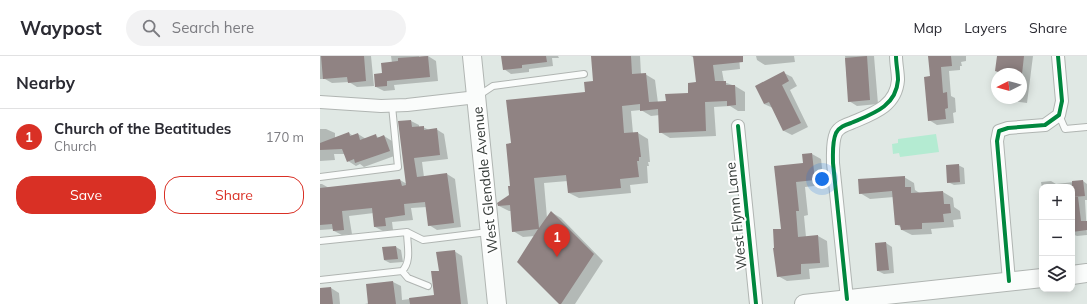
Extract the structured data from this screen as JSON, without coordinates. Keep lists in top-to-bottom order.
{
  "streets": {
    "main road": ["West Glendale Avenue"],
    "street": ["West Flynn Lane"]
  },
  "north": "left",
  "page": {
    "header": "Waypost",
    "search": "Search here",
    "nav": ["Map", "Layers", "Share"],
    "heading": "Nearby",
    "list": [
      {
        "mark": "1",
        "name": "Church of the Beatitudes",
        "note": "Church",
        "value": "170 m"
      }
    ],
    "buttons": ["Save", "Share"],
    "map_buttons": ["+", "−"],
    "pins": "1"
  }
}
